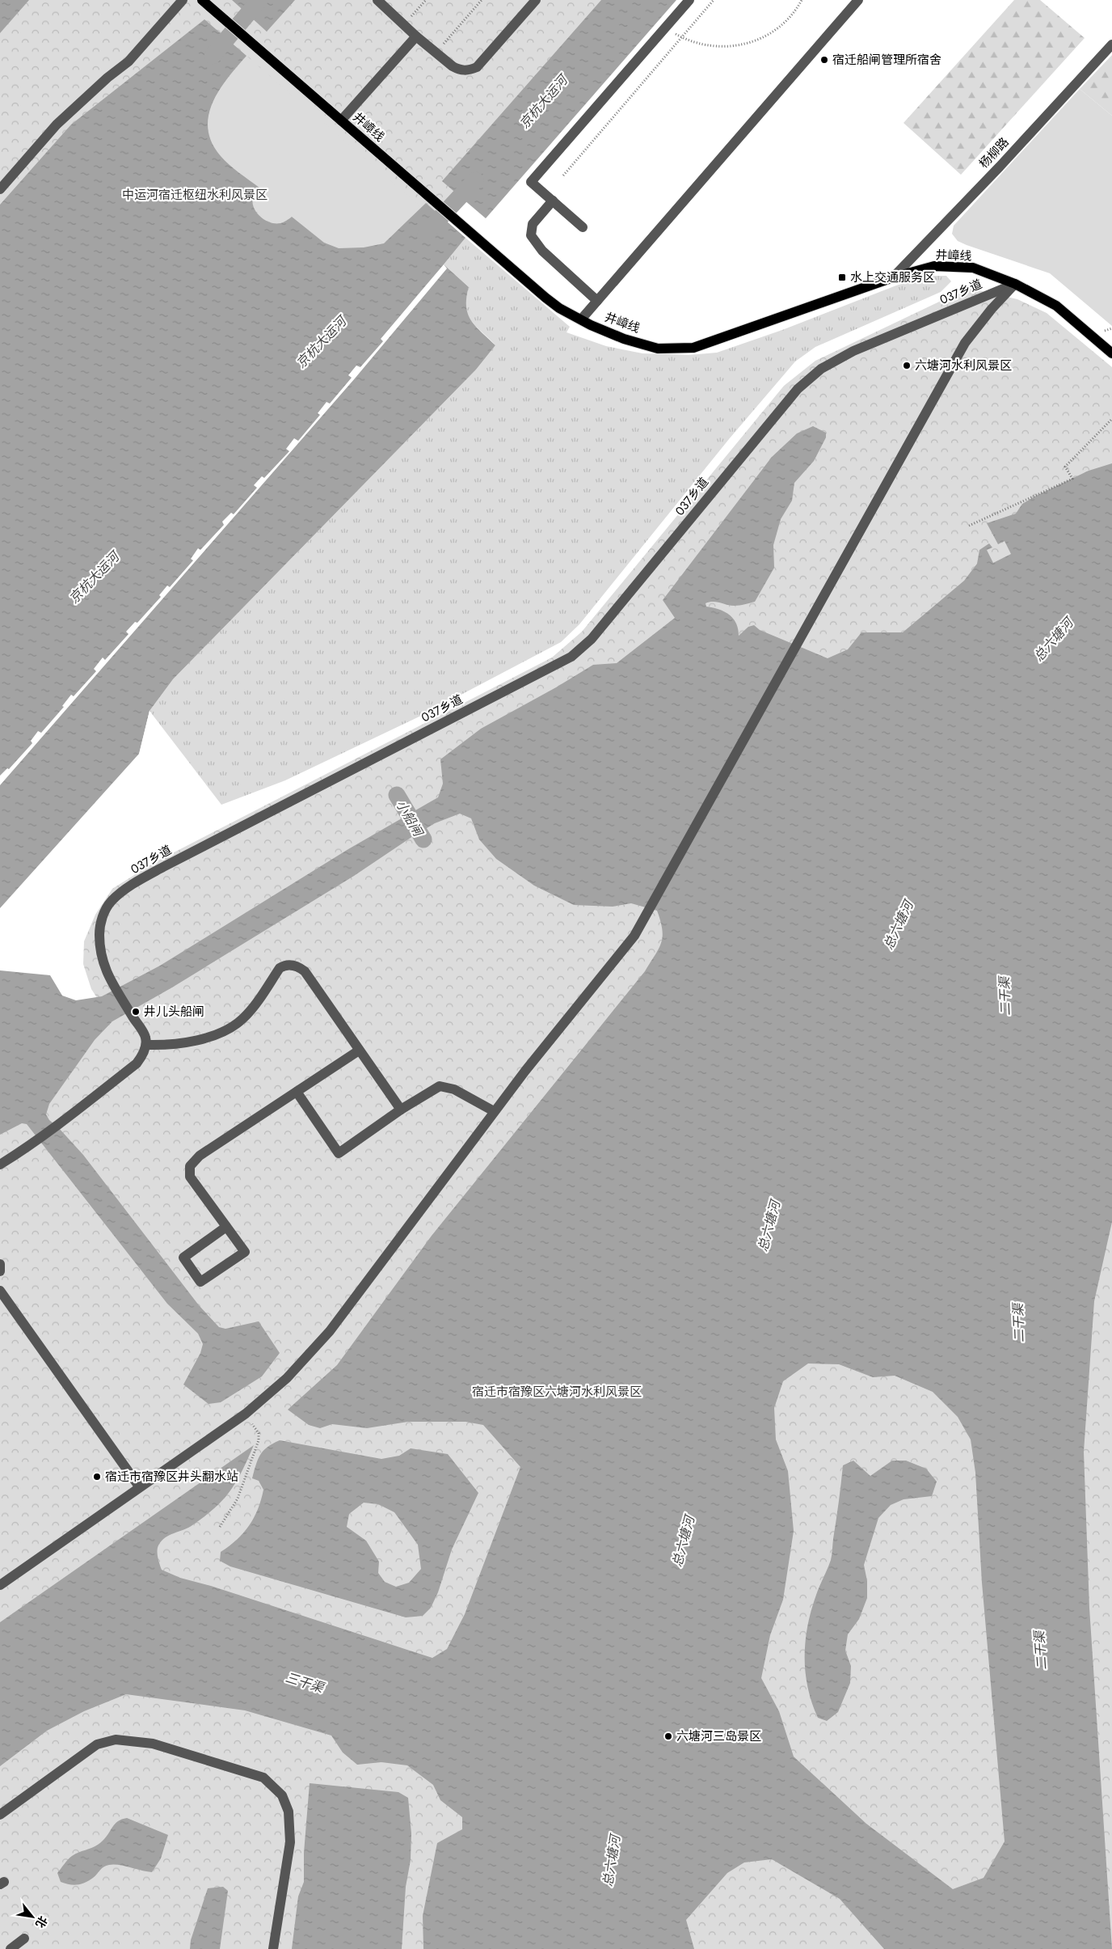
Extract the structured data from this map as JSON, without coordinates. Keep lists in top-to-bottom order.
{
  "streets": {
    "main road": ["井嶂线"],
    "street": ["杨柳路", "037乡道"]
  },
  "crossings": [
    ["井嶂线", "杨柳路"],
    ["井嶂线", "037乡道"]
  ],
  "water": [
    "京杭大运河",
    "总六塘河",
    "小船闸",
    "二干渠",
    "三干渠"
  ],
  "parks": ["中运河宿迁枢纽水利风景区", "宿迁市宿豫区六塘河水利风景区"],
  "places": {
    "other": [
      "宿迁船闸管理所宿舍",
      "六塘河水利风景区",
      "井儿头船闸",
      "宿迁市宿豫区井头翻水站",
      "六塘河三岛景区"
    ],
    "transit": ["水上交通服务区"]
  },
  "north": "bottom right"
}
